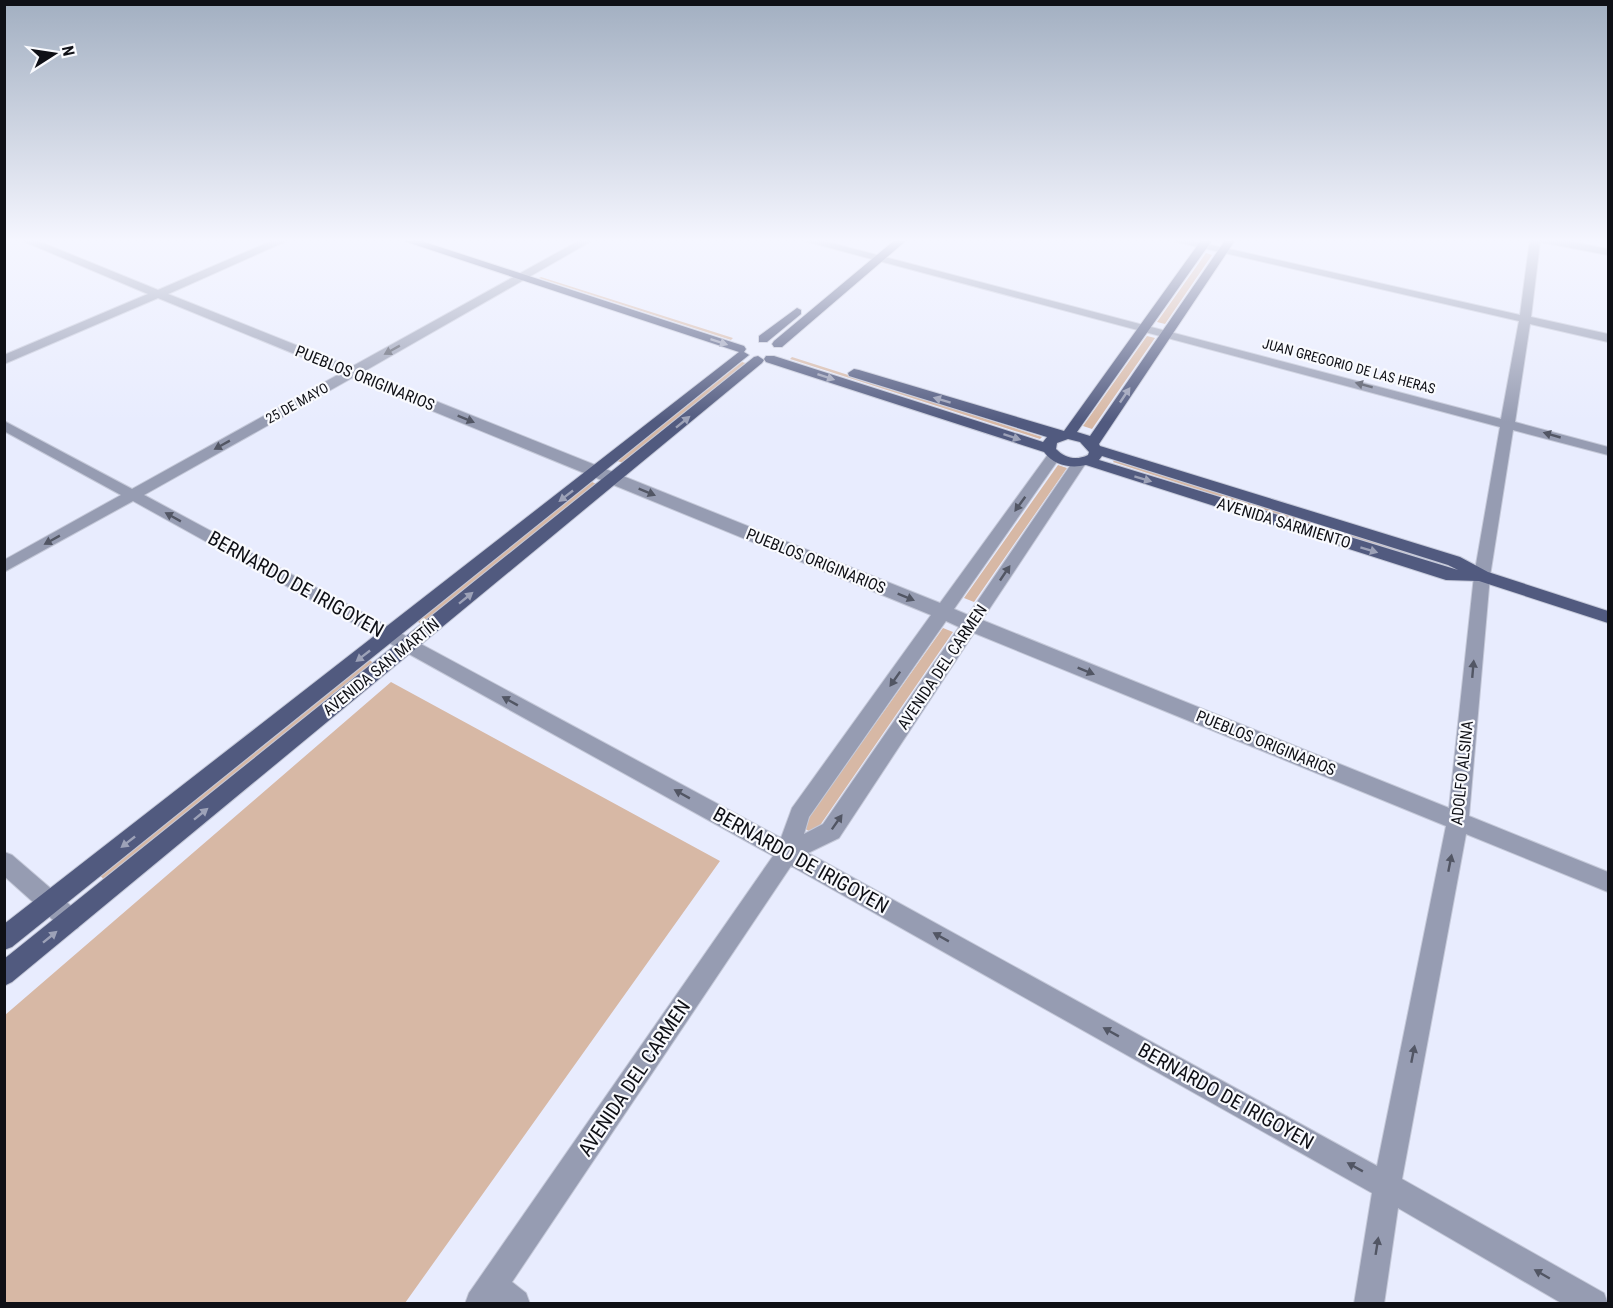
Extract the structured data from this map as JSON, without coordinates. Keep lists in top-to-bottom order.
{
  "streets": {
    "main road": ["AVENIDA SARMIENTO", "AVENIDA SAN MARTÍN", "AVENIDA DEL CARMEN"],
    "street": [
      "JUAN GREGORIO DE LAS HERAS",
      "PUEBLOS ORIGINARIOS",
      "25 DE MAYO",
      "BERNARDO DE IRIGOYEN",
      "ADOLFO ALSINA"
    ]
  },
  "crossings": [
    ["JUAN GREGORIO DE LAS HERAS", "AVENIDA DEL CARMEN"],
    ["JUAN GREGORIO DE LAS HERAS", "ADOLFO ALSINA"],
    ["PUEBLOS ORIGINARIOS", "25 DE MAYO"],
    ["PUEBLOS ORIGINARIOS", "AVENIDA SAN MARTÍN"],
    ["PUEBLOS ORIGINARIOS", "AVENIDA DEL CARMEN"],
    ["PUEBLOS ORIGINARIOS", "ADOLFO ALSINA"],
    ["25 DE MAYO", "BERNARDO DE IRIGOYEN"],
    ["AVENIDA SARMIENTO", "AVENIDA DEL CARMEN"],
    ["AVENIDA SARMIENTO", "ADOLFO ALSINA"],
    ["BERNARDO DE IRIGOYEN", "AVENIDA SAN MARTÍN"],
    ["BERNARDO DE IRIGOYEN", "AVENIDA DEL CARMEN"],
    ["BERNARDO DE IRIGOYEN", "ADOLFO ALSINA"]
  ],
  "one_way": [
    "PUEBLOS ORIGINARIOS",
    "25 DE MAYO",
    "BERNARDO DE IRIGOYEN",
    "ADOLFO ALSINA"
  ],
  "north": "right"
}
